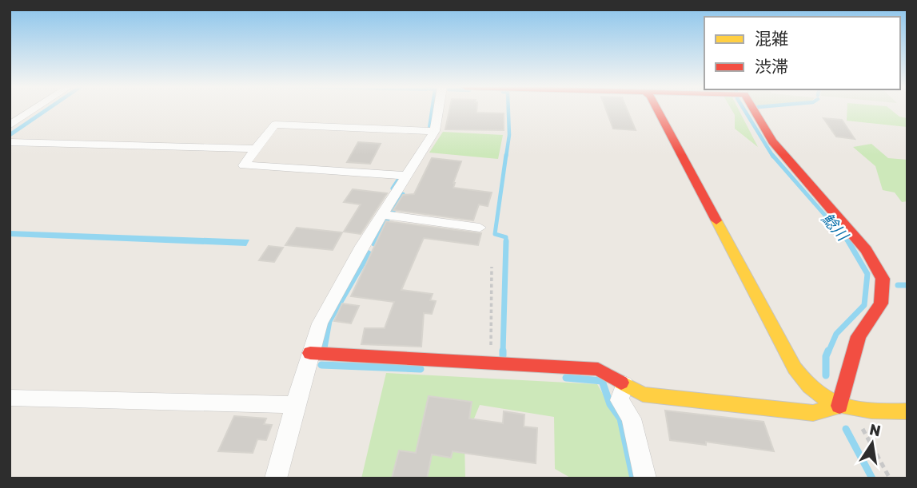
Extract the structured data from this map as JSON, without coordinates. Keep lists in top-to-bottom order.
{
  "water": ["鯰川"],
  "legend": ["混雑", "渋滞"],
  "north": "top"
}
